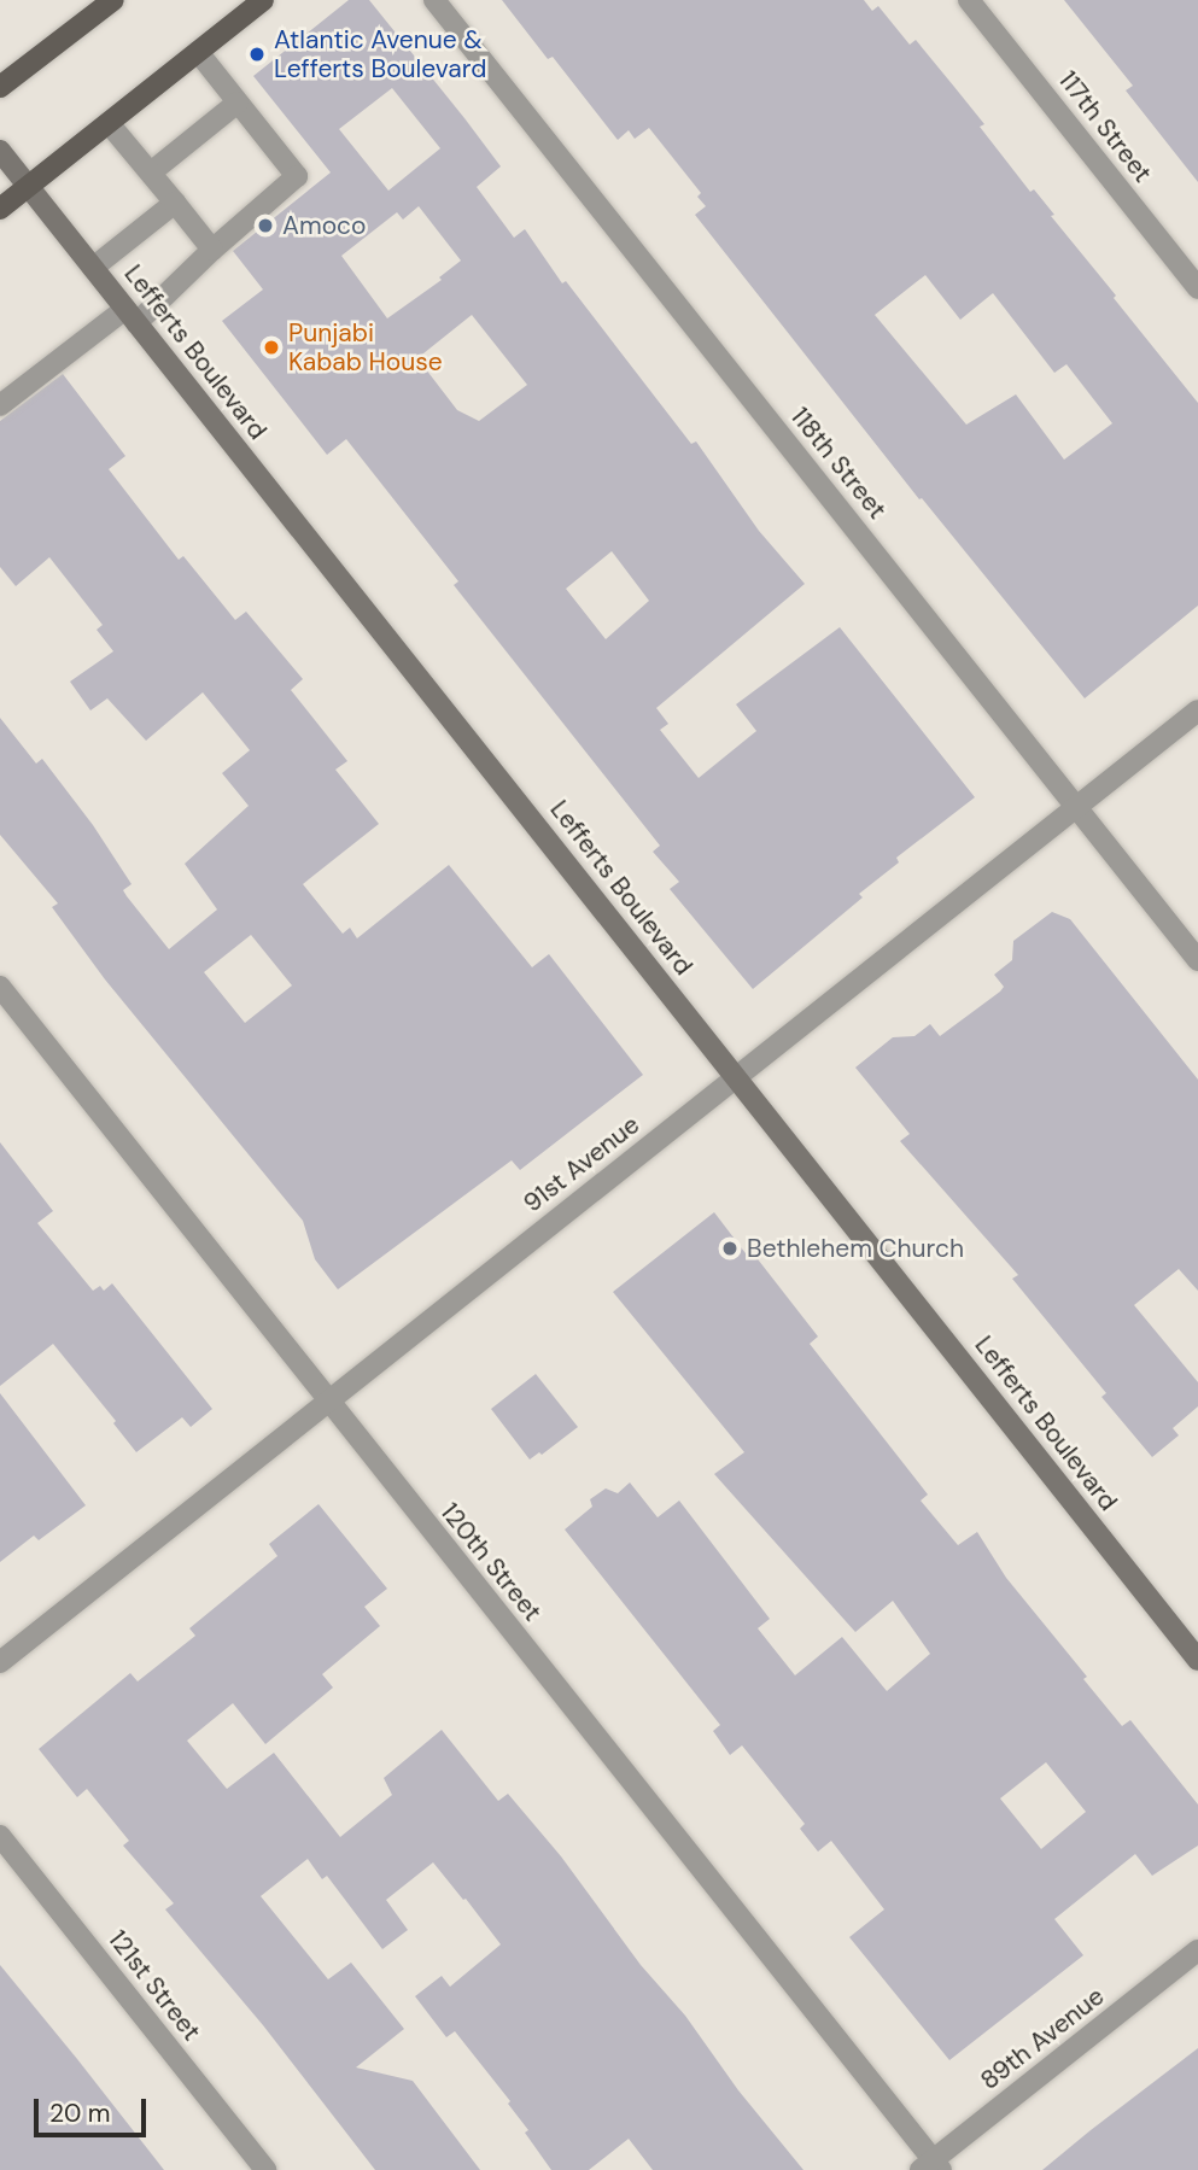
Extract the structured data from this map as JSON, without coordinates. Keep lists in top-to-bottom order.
{
  "streets": {
    "street": [
      "117th Street",
      "Lefferts Boulevard",
      "118th Street",
      "91st Avenue",
      "120th Street",
      "121st Street",
      "89th Avenue"
    ]
  },
  "crossings": [
    ["Lefferts Boulevard", "91st Avenue"],
    ["118th Street", "91st Avenue"],
    ["91st Avenue", "120th Street"],
    ["120th Street", "89th Avenue"]
  ],
  "places": [
    "Atlantic Avenue & Lefferts Boulevard",
    "Amoco",
    "Punjabi Kabab House",
    "Bethlehem Church"
  ],
  "scale_bar": "20 m"
}
